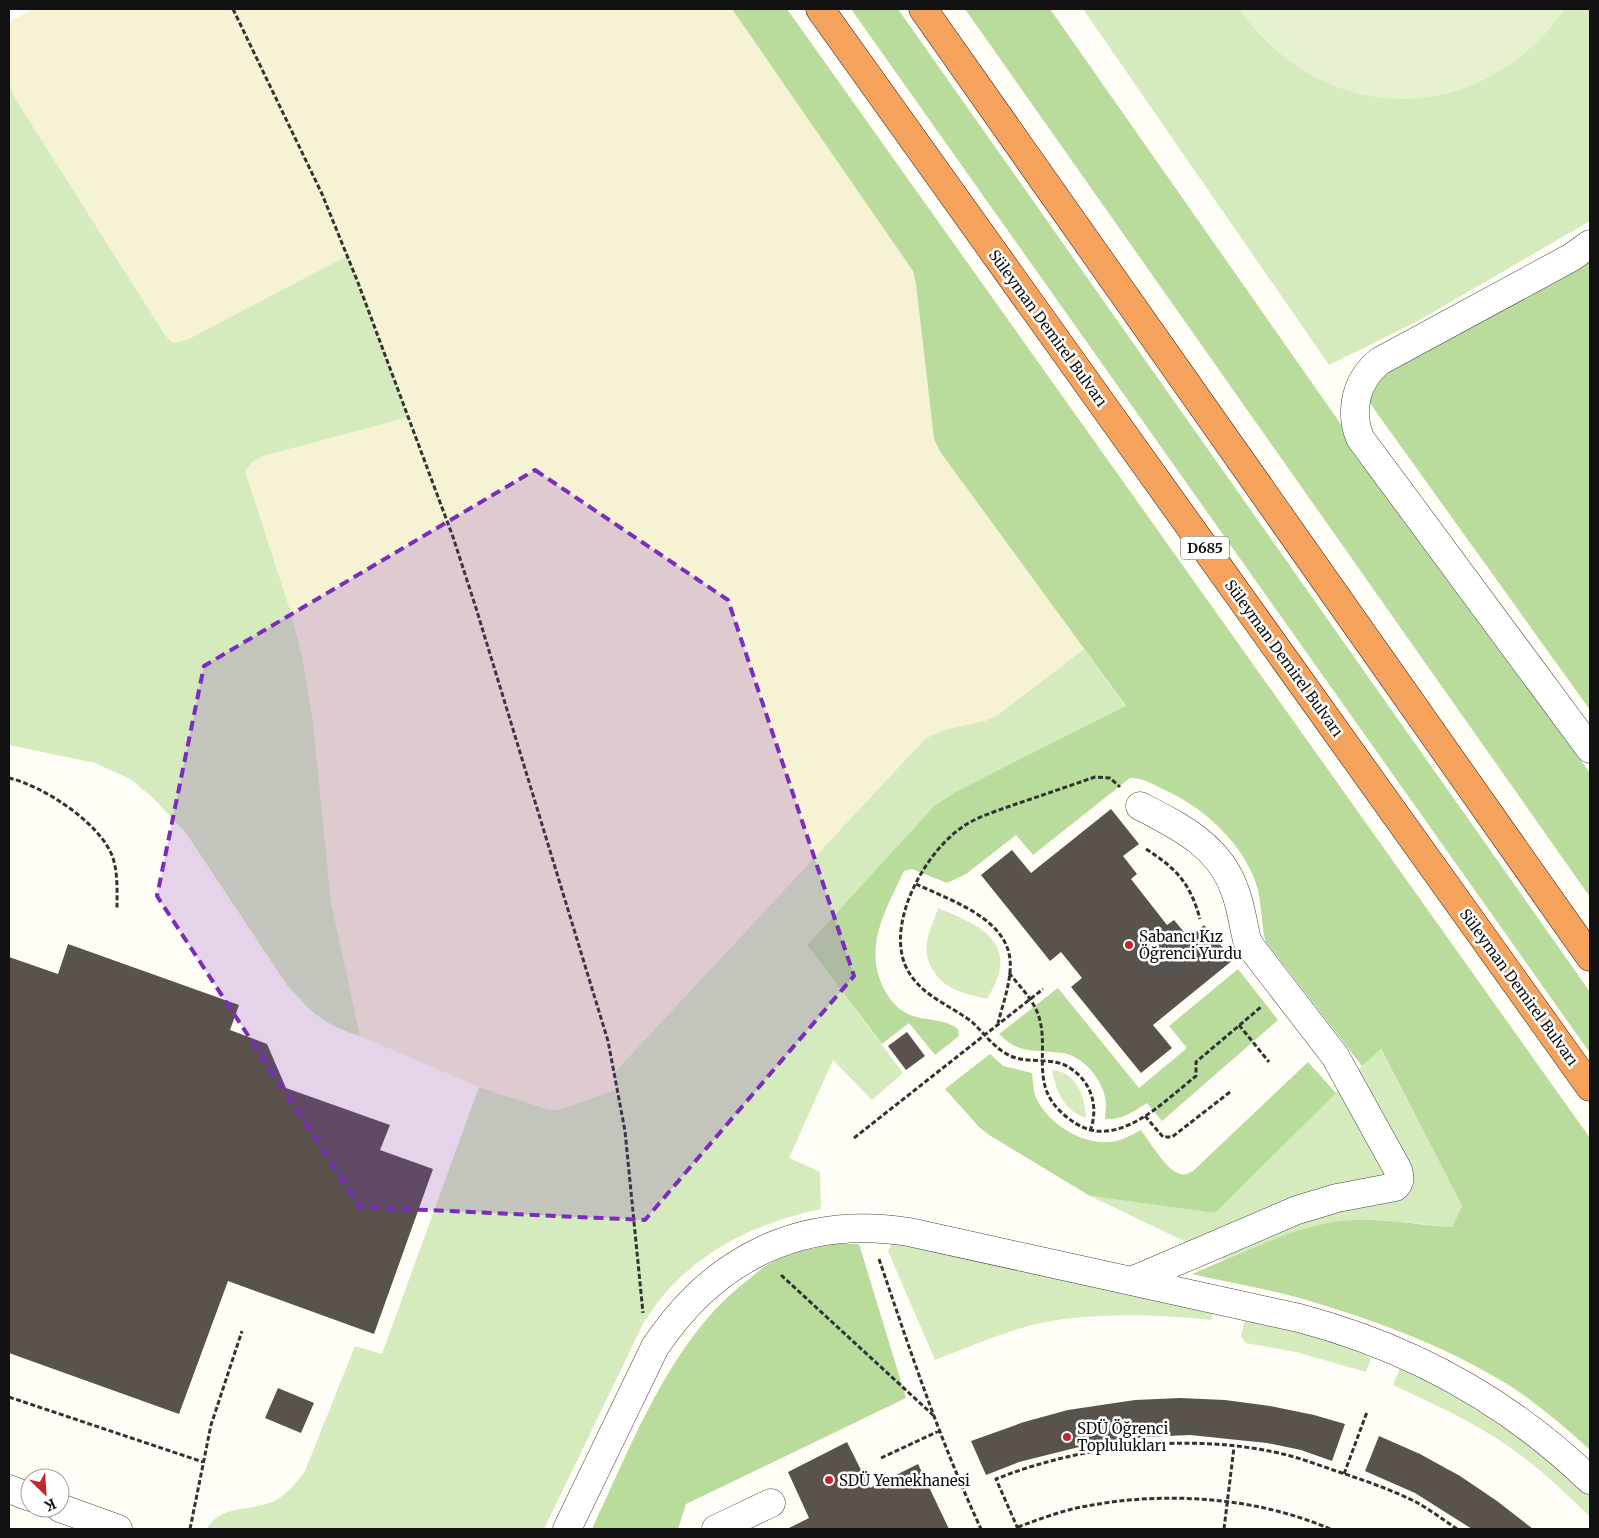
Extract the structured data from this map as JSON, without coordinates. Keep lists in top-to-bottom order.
{
  "streets": {
    "highway": ["Süleyman Demirel Bulvarı", "D685"]
  },
  "places": ["Sabancı Kız Öğrenci Yurdu", "SDÜ Öğrenci Toplulukları", "SDÜ Yemekhanesi"],
  "north": "bottom right"
}
